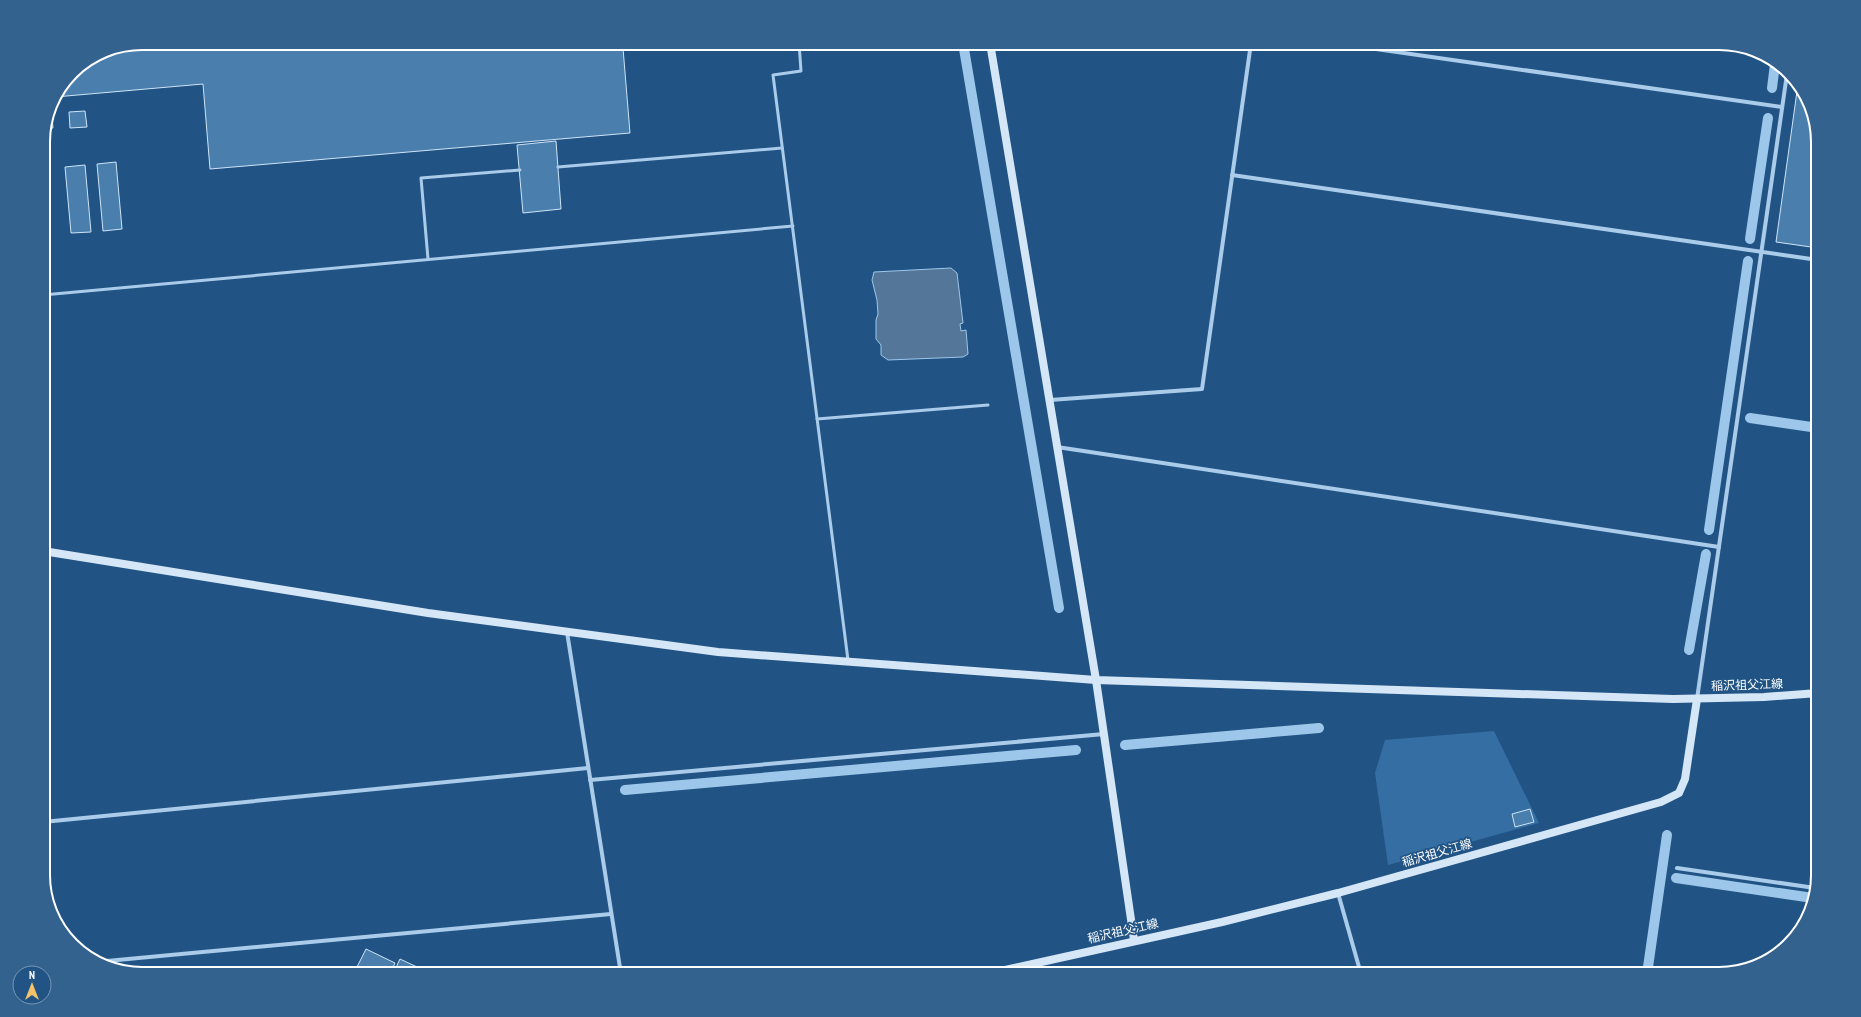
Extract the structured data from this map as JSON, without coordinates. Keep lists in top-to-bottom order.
{
  "streets": {
    "street": ["稲沢祖父江線"]
  },
  "north": "top"
}
